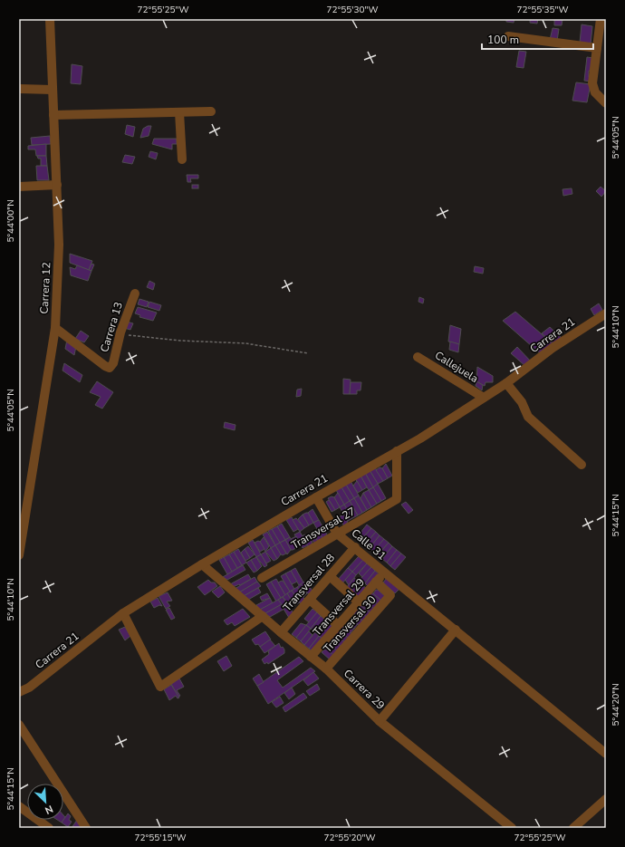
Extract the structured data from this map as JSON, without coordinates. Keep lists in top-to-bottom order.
{
  "streets": {
    "street": [
      "Carrera 12",
      "Carrera 13",
      "Carrera 21",
      "Callejuela",
      "Transversal 27",
      "Calle 31",
      "Transversal 28",
      "Transversal 29",
      "Transversal 30",
      "Carrera 29"
    ]
  },
  "crossings": [
    ["Carrera 12", "Carrera 13"],
    ["Carrera 21", "Callejuela"],
    ["Carrera 21", "Transversal 27"],
    ["Carrera 21", "Calle 31"],
    ["Carrera 21", "Carrera 29"],
    ["Transversal 27", "Calle 31"],
    ["Calle 31", "Transversal 28"],
    ["Calle 31", "Transversal 29"],
    ["Transversal 28", "Carrera 29"],
    ["Transversal 29", "Transversal 30"],
    ["Transversal 29", "Carrera 29"],
    ["Transversal 30", "Carrera 29"]
  ],
  "scale_bar": "100 m",
  "north": "bottom right",
  "coordinates": [
    "72°55'25\"W",
    "72°55'30\"W",
    "72°55'35\"W",
    "5°44'05\"N",
    "5°44'00\"N",
    "5°44'10\"N",
    "5°44'15\"N",
    "5°44'20\"N",
    "72°55'15\"W",
    "72°55'20\"W"
  ]
}
